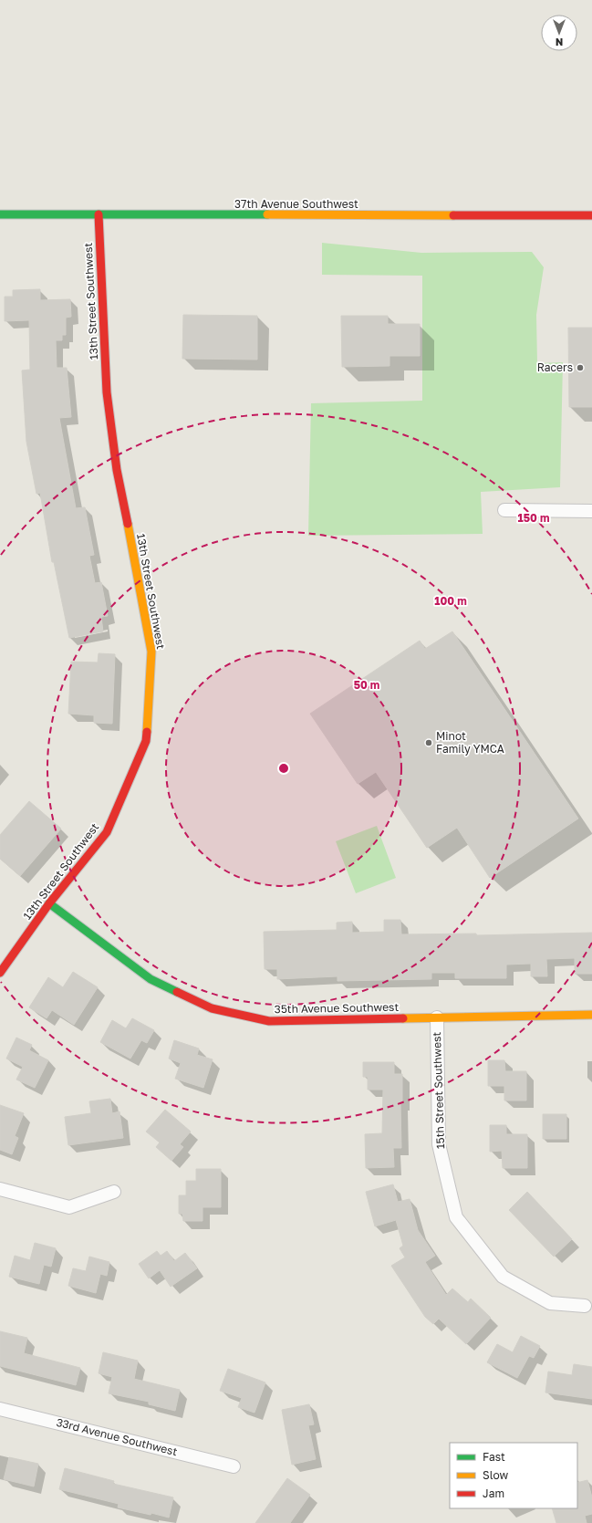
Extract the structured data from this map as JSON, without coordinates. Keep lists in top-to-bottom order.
{
  "streets": {
    "street": [
      "37th Avenue Southwest",
      "13th Street Southwest",
      "35th Avenue Southwest",
      "15th Street Southwest",
      "33rd Avenue Southwest"
    ]
  },
  "crossings": [
    ["37th Avenue Southwest", "13th Street Southwest"],
    ["13th Street Southwest", "35th Avenue Southwest"],
    ["35th Avenue Southwest", "15th Street Southwest"]
  ],
  "places": ["Racers", "Minot Family YMCA"],
  "legend": ["Fast", "Slow", "Jam"],
  "north": "bottom",
  "rings": ["150 m", "100 m", "50 m"]
}
